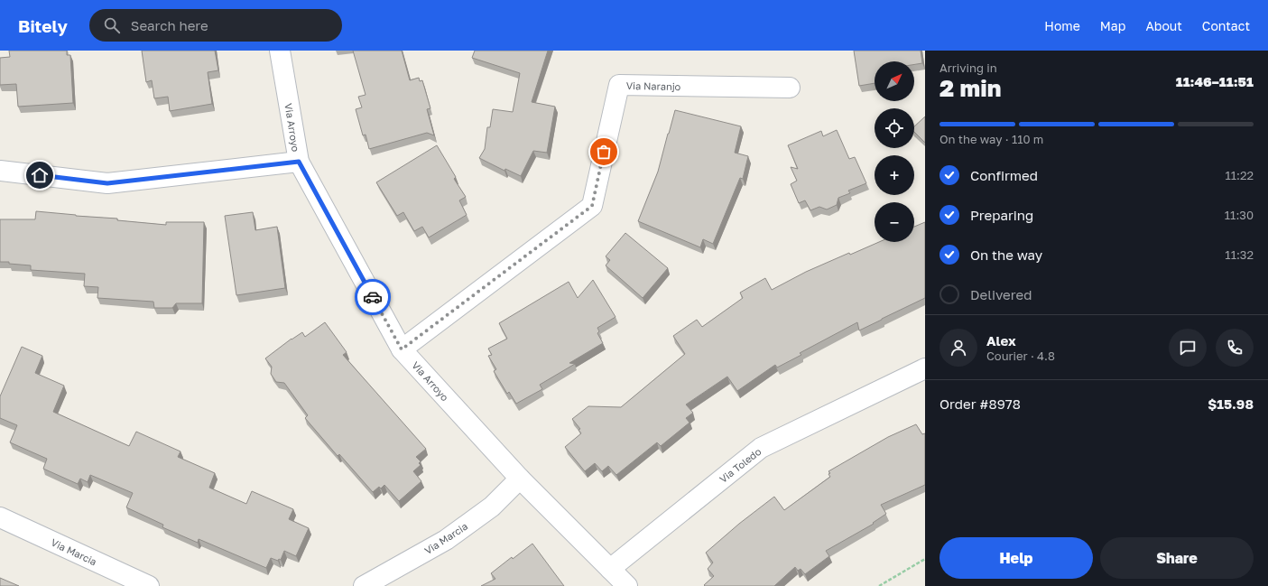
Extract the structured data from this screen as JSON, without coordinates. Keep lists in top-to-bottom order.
{
  "streets": {
    "street": [
      "Via Naranjo",
      "Via Arroyo",
      "Via Toledo",
      "Via Marcia"
    ]
  },
  "crossings": [
    ["Via Naranjo", "Via Arroyo"],
    ["Via Arroyo", "Via Toledo"],
    ["Via Arroyo", "Via Marcia"]
  ],
  "north": "top right",
  "page": {
    "header": "Bitely",
    "search": "Search here",
    "nav": [
      "Home",
      "Map",
      "About",
      "Contact"
    ],
    "heading": ["2 min", "Arriving in", "11:46–11:51"],
    "panel": [
      "Alex",
      "Courier · 4.8",
      "Order #8978",
      "$15.98"
    ],
    "map_buttons": ["+", "−"],
    "bar": "On the way · 110 m",
    "list": [
      ["Confirmed", "11:22"],
      ["Preparing", "11:30"],
      ["On the way", "11:32"],
      "Delivered"
    ],
    "buttons": ["Help", "Share"]
  }
}
